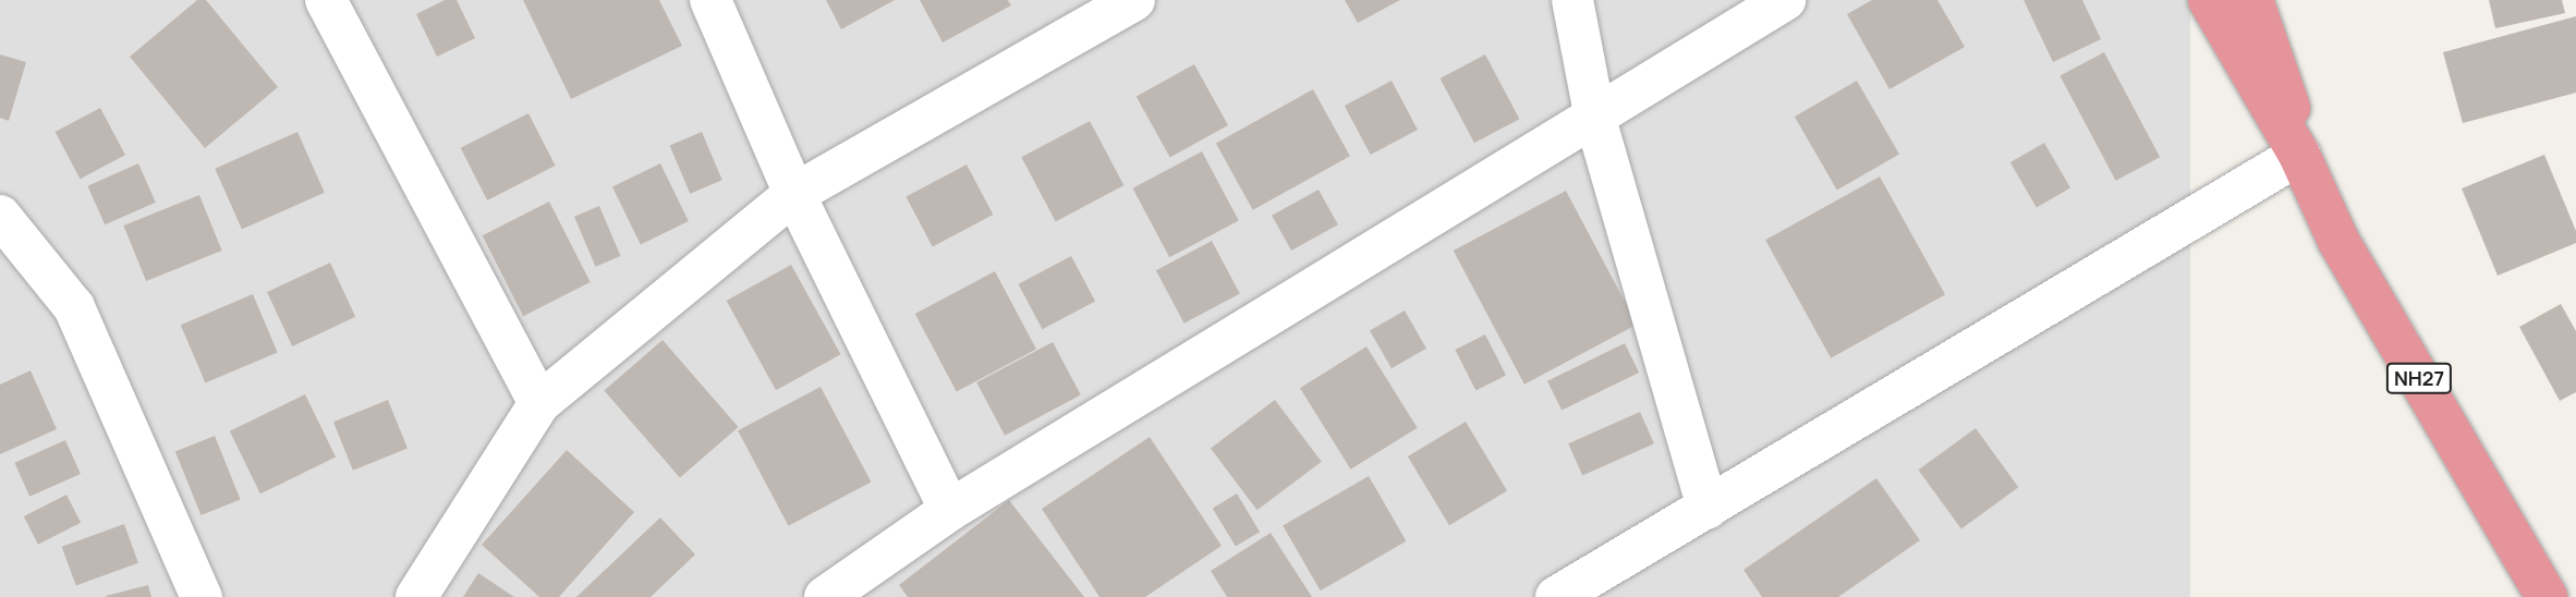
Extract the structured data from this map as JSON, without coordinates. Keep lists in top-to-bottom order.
{
  "streets": {
    "highway": ["NH27"]
  }
}
